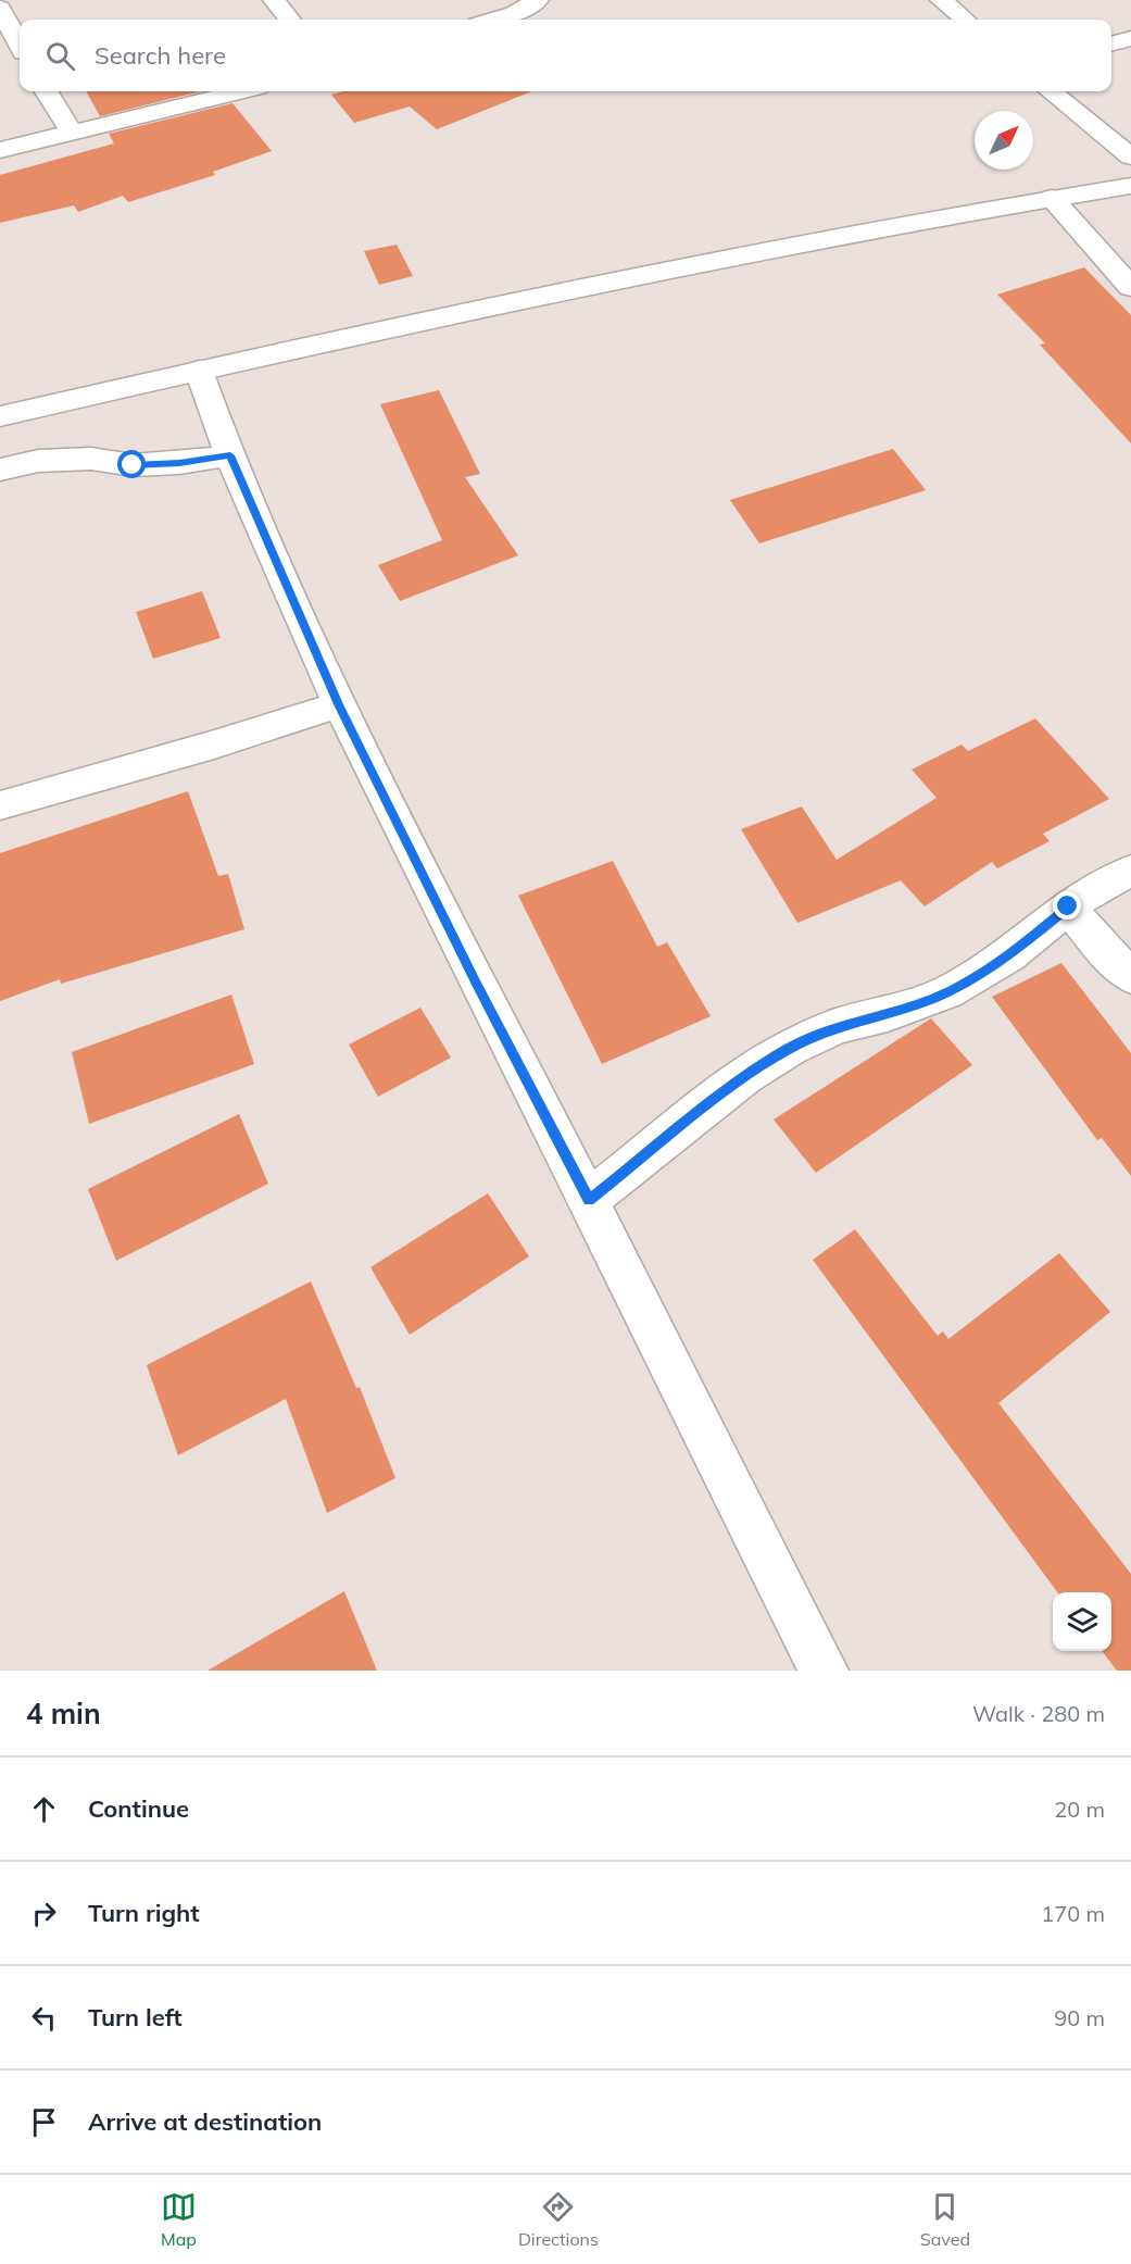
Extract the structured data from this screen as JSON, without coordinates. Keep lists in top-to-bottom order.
{
  "north": "top right",
  "page": {
    "search": "Search here",
    "heading": ["4 min", "Walk · 280 m"],
    "list": [
      ["Continue", "20 m"],
      ["Turn right", "170 m"],
      ["Turn left", "90 m"],
      "Arrive at destination"
    ],
    "nav": ["Map", "Directions", "Saved"]
  }
}
